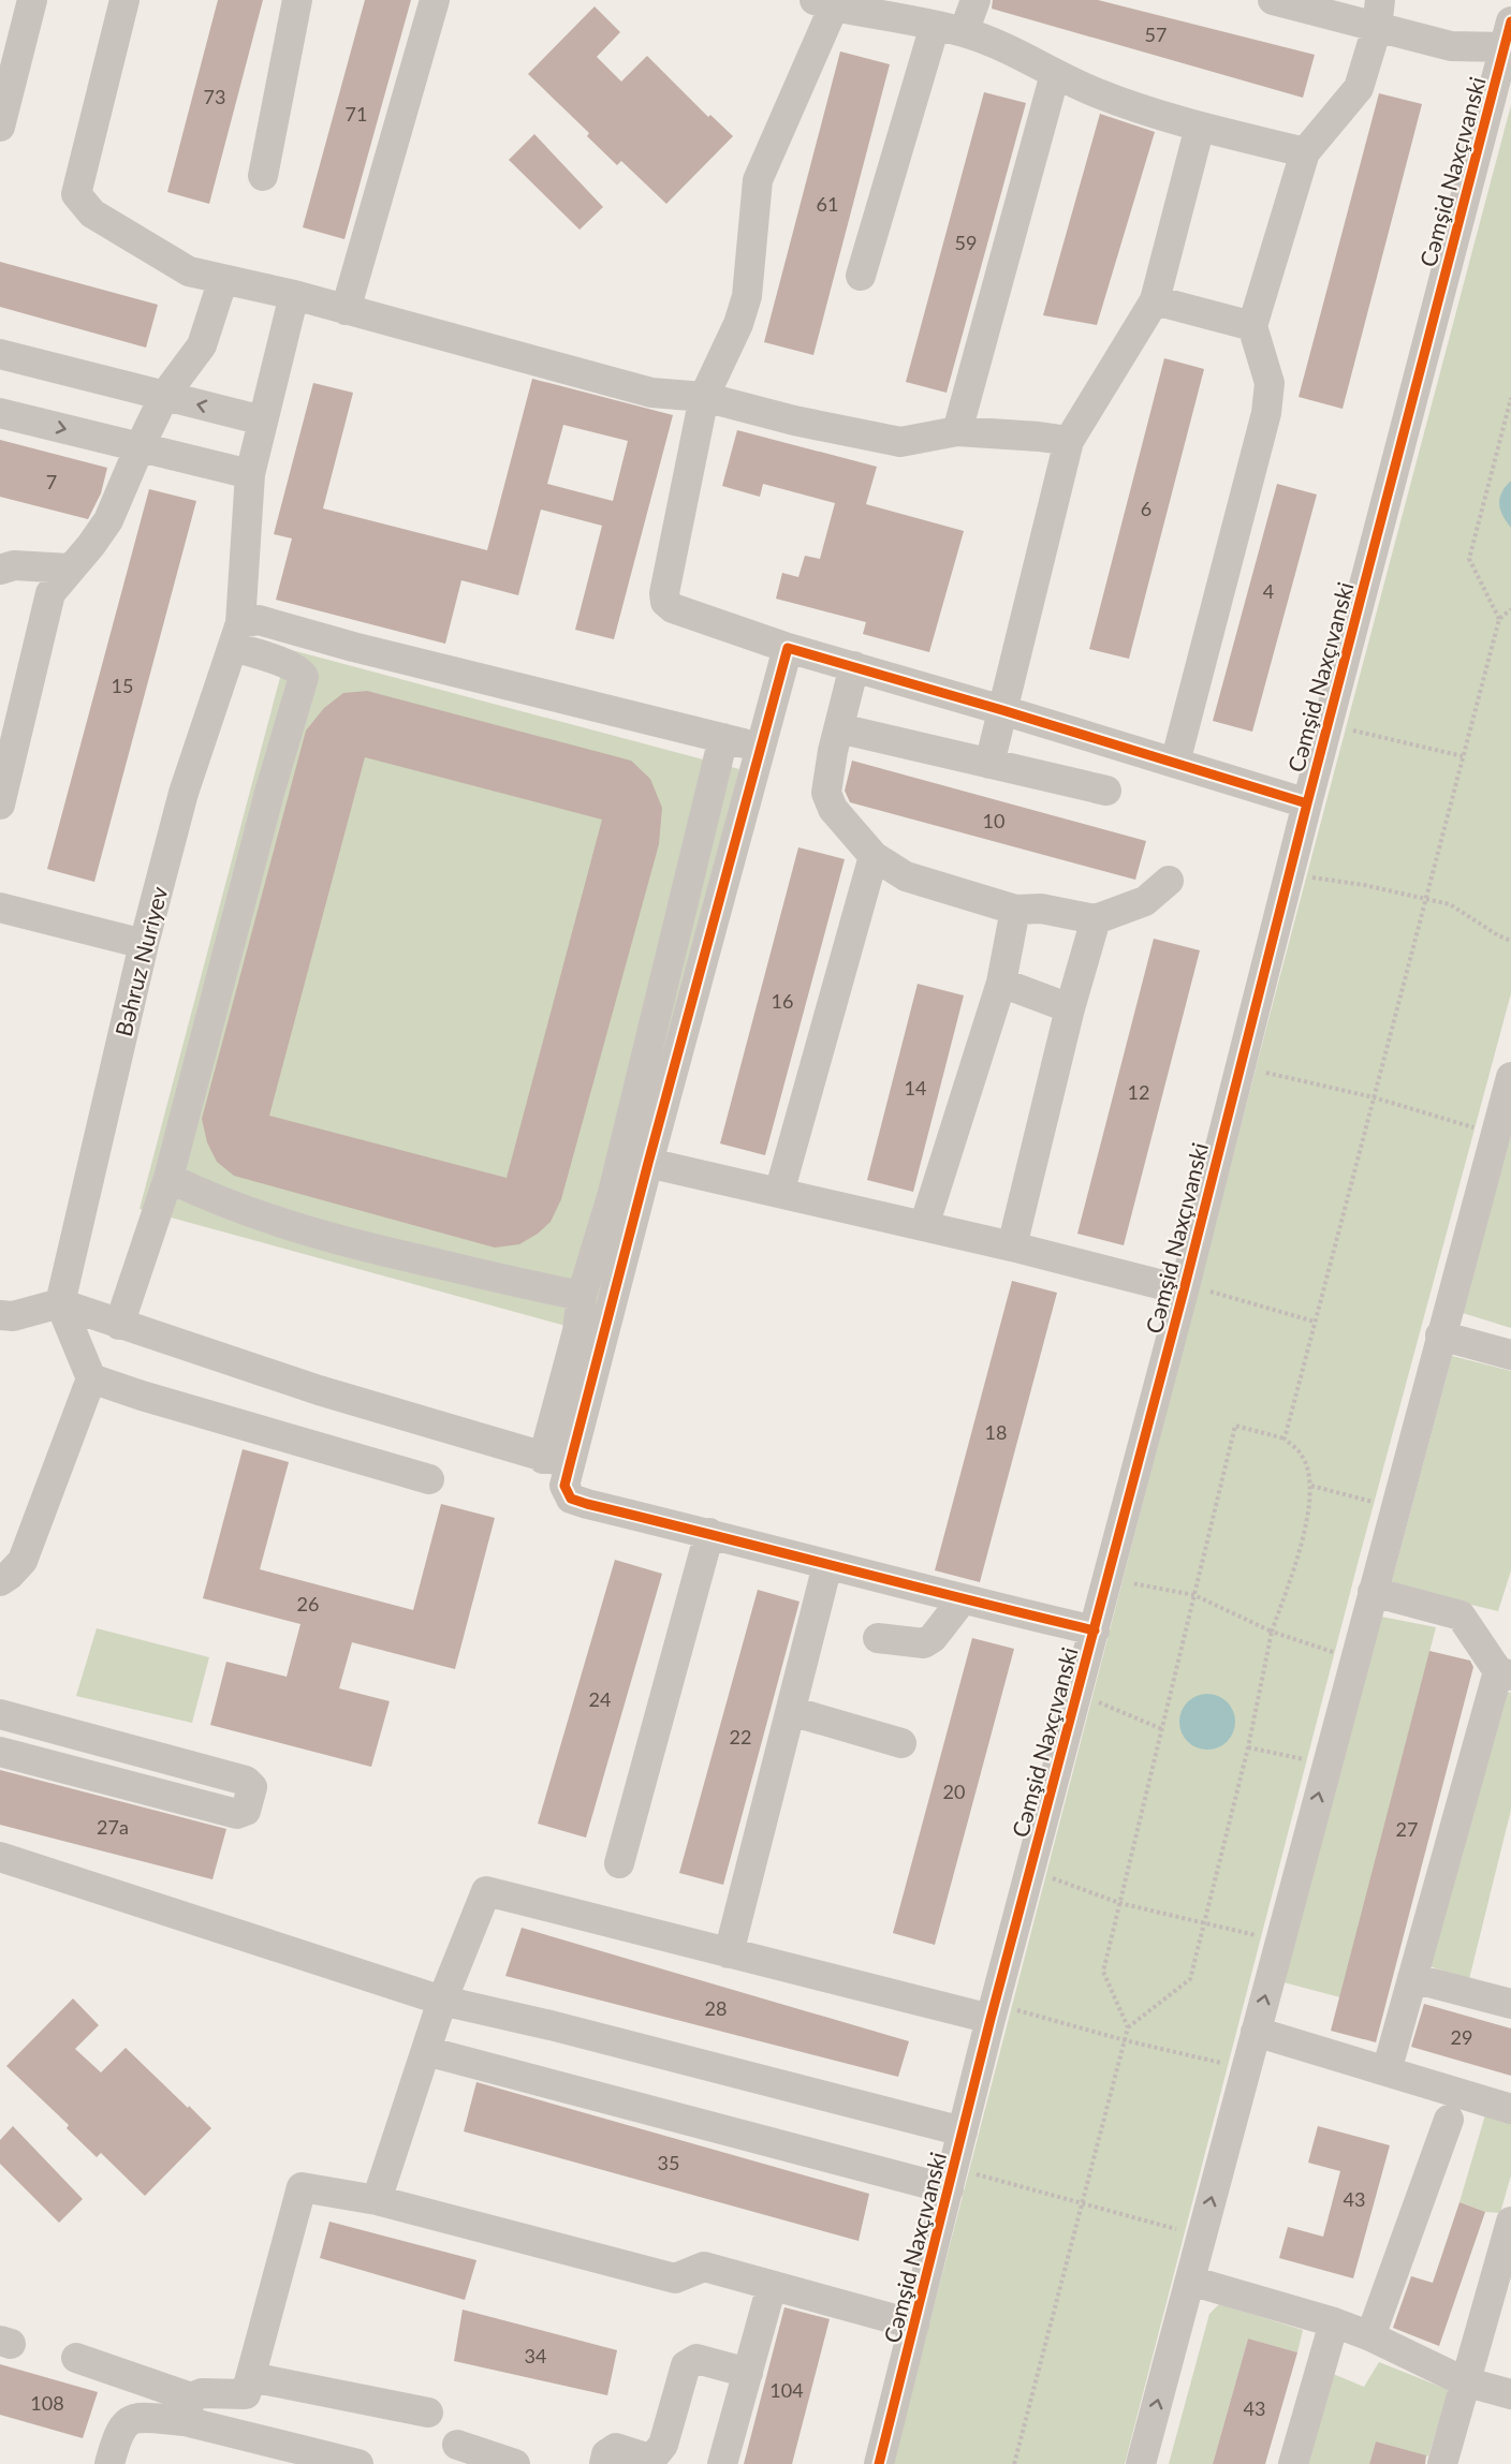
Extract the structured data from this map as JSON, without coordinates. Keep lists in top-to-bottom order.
{
  "streets": {
    "street": ["Cəmşid Naxçıvanski", "Bəhruz Nuriyev"]
  },
  "house_numbers": [
    "57",
    "73",
    "71",
    "61",
    "59",
    "7",
    "6",
    "4",
    "15",
    "10",
    "16",
    "14",
    "12",
    "18",
    "26",
    "24",
    "22",
    "20",
    "27a",
    "27",
    "28",
    "29",
    "35",
    "43",
    "34",
    "104",
    "108",
    "43"
  ]
}
